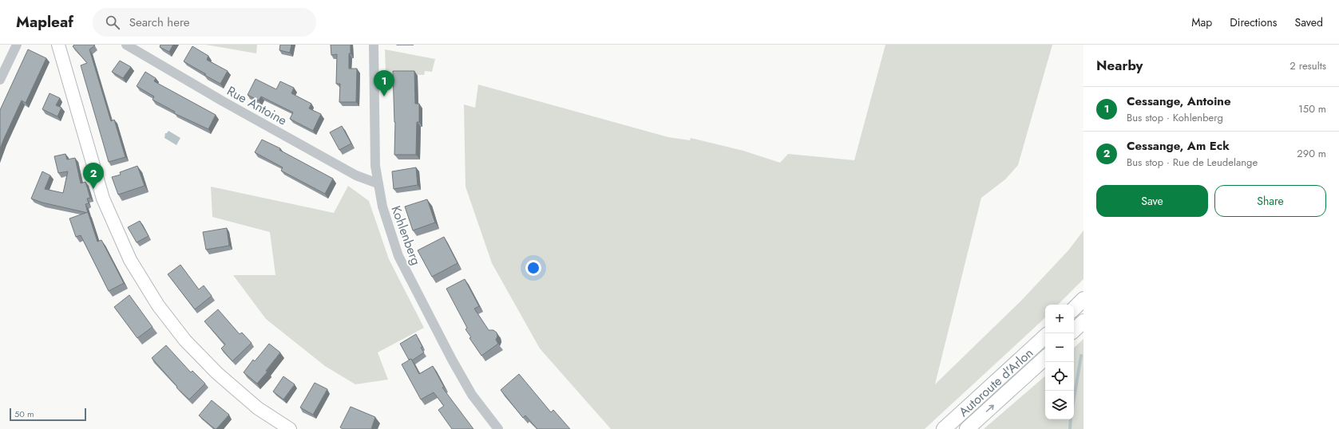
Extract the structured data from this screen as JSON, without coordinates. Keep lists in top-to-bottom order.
{
  "streets": {
    "highway": ["Autoroute d'Arlon"],
    "street": ["Rue Antoine", "Kohlenberg"]
  },
  "crossings": [
    ["Rue Antoine", "Kohlenberg"]
  ],
  "scale_bar": "50 m",
  "page": {
    "header": "Mapleaf",
    "search": "Search here",
    "nav": ["Map", "Directions", "Saved"],
    "heading": ["Nearby", "2 results"],
    "pins": ["1", "2"],
    "list": [
      {
        "mark": "1",
        "name": "Cessange, Antoine",
        "note": "Bus stop · Kohlenberg",
        "value": "150 m"
      },
      {
        "mark": "2",
        "name": "Cessange, Am Eck",
        "note": "Bus stop · Rue de Leudelange",
        "value": "290 m"
      }
    ],
    "buttons": ["Save", "Share"],
    "map_buttons": ["+", "−"],
    "scale": "50 m"
  }
}
